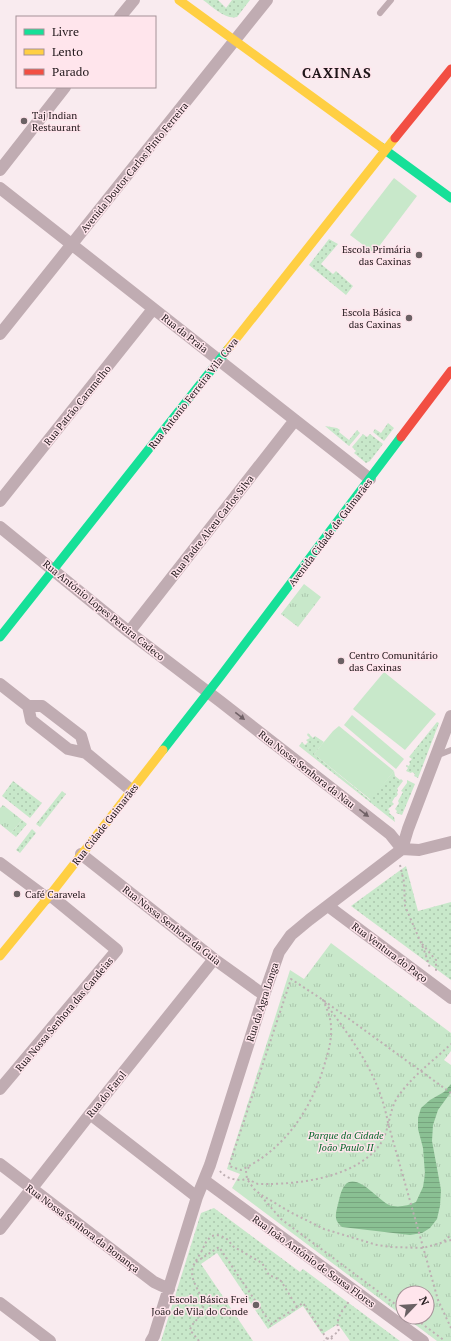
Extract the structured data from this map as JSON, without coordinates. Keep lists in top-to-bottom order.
{
  "streets": {
    "street": [
      "Avenida Doutor Carlos Pinto Ferreira",
      "Rua da Praia",
      "Rua Antonio Ferreira Vila Cova",
      "Rua Patrão Caramelho",
      "Rua Padre Alceu Carlos Silva",
      "Avenida Cidade de Guimarães",
      "Rua António Lopes Pereira Cadeco",
      "Rua Nossa Senhora da Nau",
      "Rua Cidade Guimarães",
      "Rua Nossa Senhora da Guia",
      "Rua Ventura do Paço",
      "Rua da Agra Longa",
      "Rua Nossa Senhora das Candeias",
      "Rua do Farol",
      "Rua Nossa Senhora da Bonança",
      "Rua João António de Sousa Flores"
    ]
  },
  "crossings": [
    ["Avenida Doutor Carlos Pinto Ferreira", "Rua da Praia"],
    ["Rua da Praia", "Rua Antonio Ferreira Vila Cova"],
    ["Rua da Praia", "Rua Patrão Caramelho"],
    ["Rua da Praia", "Rua Padre Alceu Carlos Silva"],
    ["Rua da Praia", "Avenida Cidade de Guimarães"],
    ["Rua Antonio Ferreira Vila Cova", "Rua António Lopes Pereira Cadeco"],
    ["Rua Padre Alceu Carlos Silva", "Rua António Lopes Pereira Cadeco"],
    ["Avenida Cidade de Guimarães", "Rua António Lopes Pereira Cadeco"],
    ["Avenida Cidade de Guimarães", "Rua Nossa Senhora da Nau"],
    ["Avenida Cidade de Guimarães", "Rua Cidade Guimarães"],
    ["Rua António Lopes Pereira Cadeco", "Rua Nossa Senhora da Nau"],
    ["Rua António Lopes Pereira Cadeco", "Rua Cidade Guimarães"],
    ["Rua Nossa Senhora da Nau", "Rua Cidade Guimarães"],
    ["Rua Nossa Senhora da Nau", "Rua da Agra Longa"],
    ["Rua Cidade Guimarães", "Rua Nossa Senhora da Guia"],
    ["Rua Cidade Guimarães", "Rua Nossa Senhora das Candeias"],
    ["Rua Nossa Senhora da Guia", "Rua da Agra Longa"],
    ["Rua Nossa Senhora da Guia", "Rua do Farol"],
    ["Rua Ventura do Paço", "Rua da Agra Longa"],
    ["Rua da Agra Longa", "Rua Nossa Senhora da Bonança"],
    ["Rua da Agra Longa", "Rua João António de Sousa Flores"],
    ["Rua do Farol", "Rua Nossa Senhora da Bonança"]
  ],
  "one_way": ["Rua Nossa Senhora da Nau"],
  "districts": ["CAXINAS"],
  "parks": ["Parque da Cidade João Paulo II"],
  "places": [
    "Taj Indian Restaurant",
    "Escola Primária das Caxinas",
    "Escola Básica das Caxinas",
    "Centro Comunitário das Caxinas",
    "Café Caravela",
    "Escola Básica Frei João de Vila do Conde"
  ],
  "legend": ["Livre", "Lento", "Parado"],
  "north": "top right"
}
